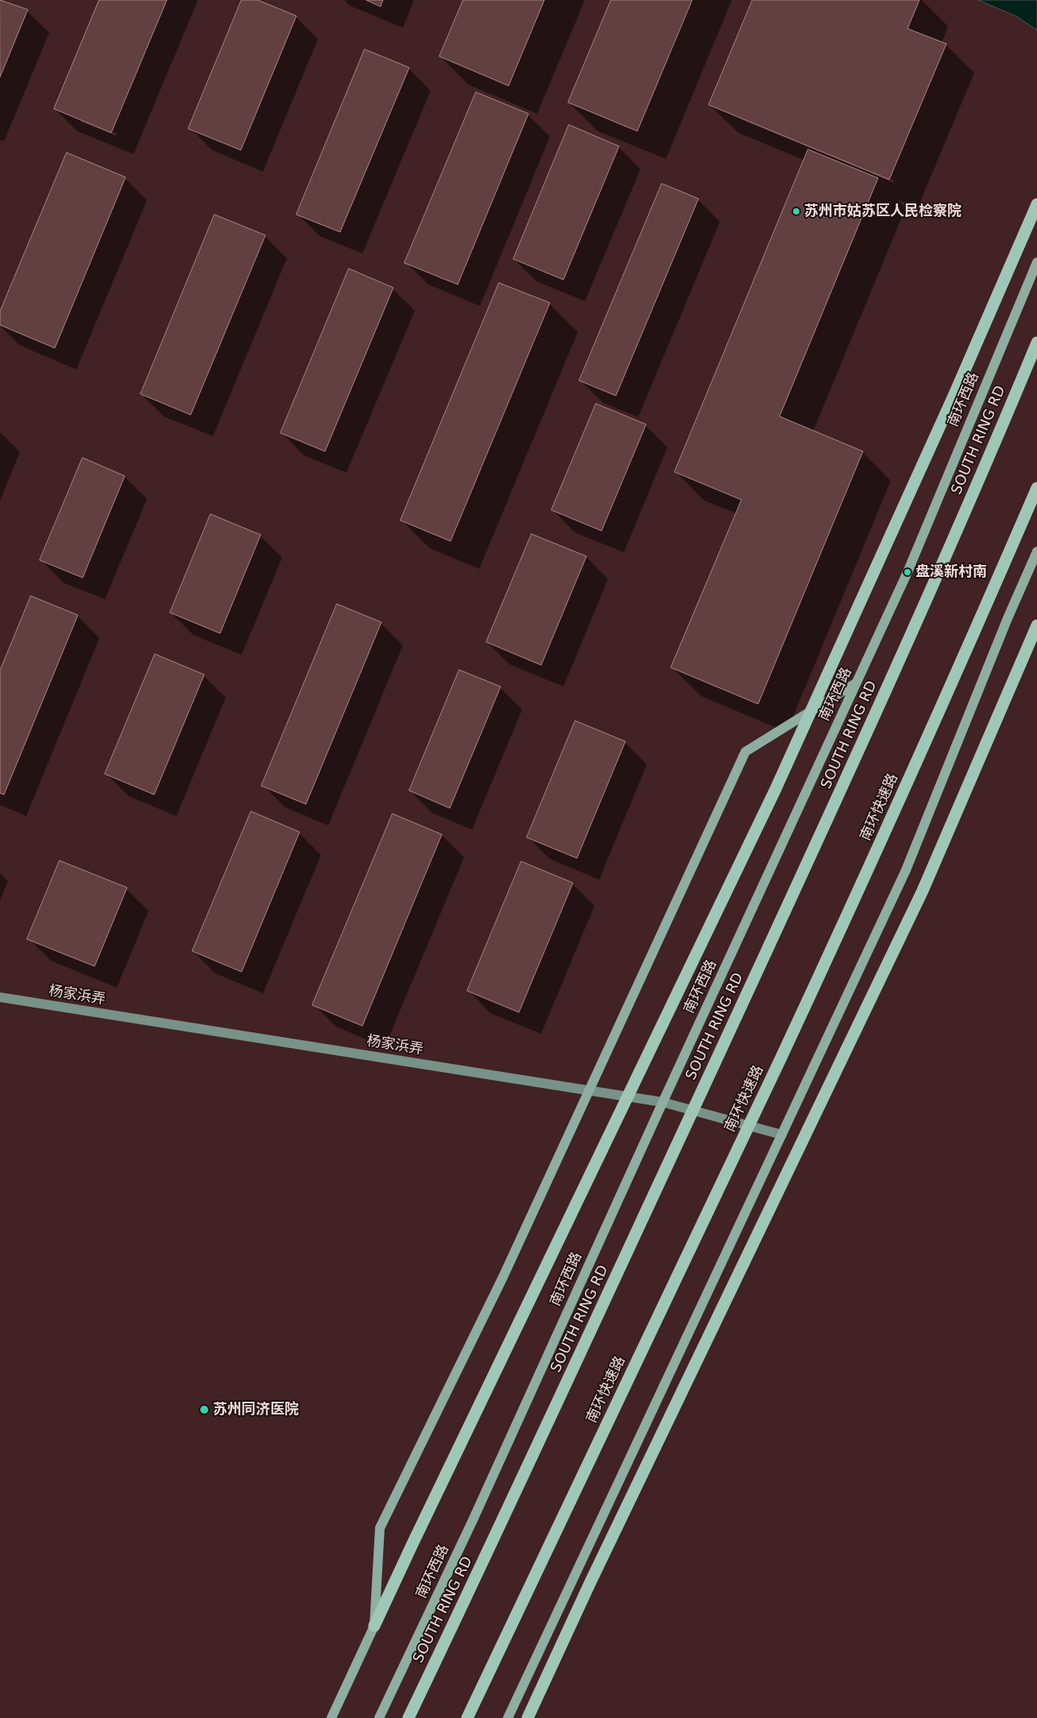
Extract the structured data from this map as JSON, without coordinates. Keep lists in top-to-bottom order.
{
  "streets": {
    "highway": ["SOUTH RING RD", "南环快速路"],
    "main road": ["南环西路"],
    "street": ["杨家浜弄"]
  },
  "crossings": [
    ["南环西路", "杨家浜弄"]
  ],
  "places": ["苏州市姑苏区人民检察院", "盘溪新村南", "苏州同济医院"]
}
